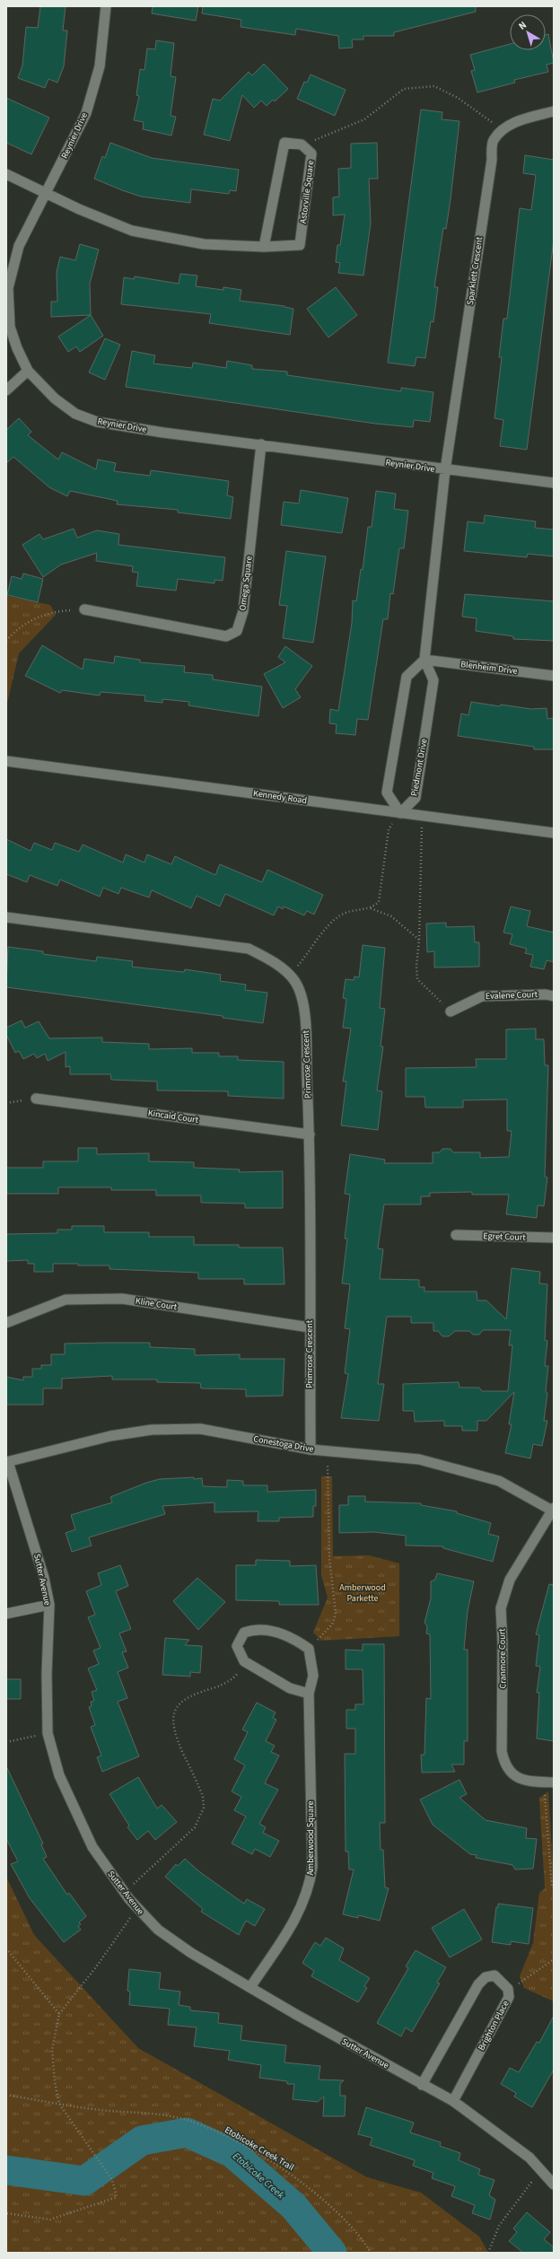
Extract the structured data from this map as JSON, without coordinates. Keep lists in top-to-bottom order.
{
  "streets": {
    "street": [
      "Reynier Drive",
      "Astorville Square",
      "Sparklett Crescent",
      "Omega Square",
      "Blenheim Drive",
      "Piedmont Drive",
      "Kennedy Road",
      "Evalene Court",
      "Primrose Crescent",
      "Kincaid Court",
      "Egret Court",
      "Kline Court",
      "Conestoga Drive",
      "Sutter Avenue",
      "Cranmore Court",
      "Amberwood Square",
      "Brighton Place"
    ],
    "path": ["Etobicoke Creek Trail"]
  },
  "crossings": [
    ["Reynier Drive", "Astorville Square"],
    ["Reynier Drive", "Sparklett Crescent"],
    ["Reynier Drive", "Omega Square"],
    ["Blenheim Drive", "Piedmont Drive"],
    ["Piedmont Drive", "Kennedy Road"],
    ["Primrose Crescent", "Kincaid Court"],
    ["Primrose Crescent", "Kline Court"],
    ["Primrose Crescent", "Conestoga Drive"],
    ["Conestoga Drive", "Sutter Avenue"],
    ["Conestoga Drive", "Cranmore Court"],
    ["Sutter Avenue", "Amberwood Square"],
    ["Sutter Avenue", "Brighton Place"]
  ],
  "water": ["Etobicoke Creek"],
  "parks": ["Amberwood Parkette"],
  "north": "top left"
}
